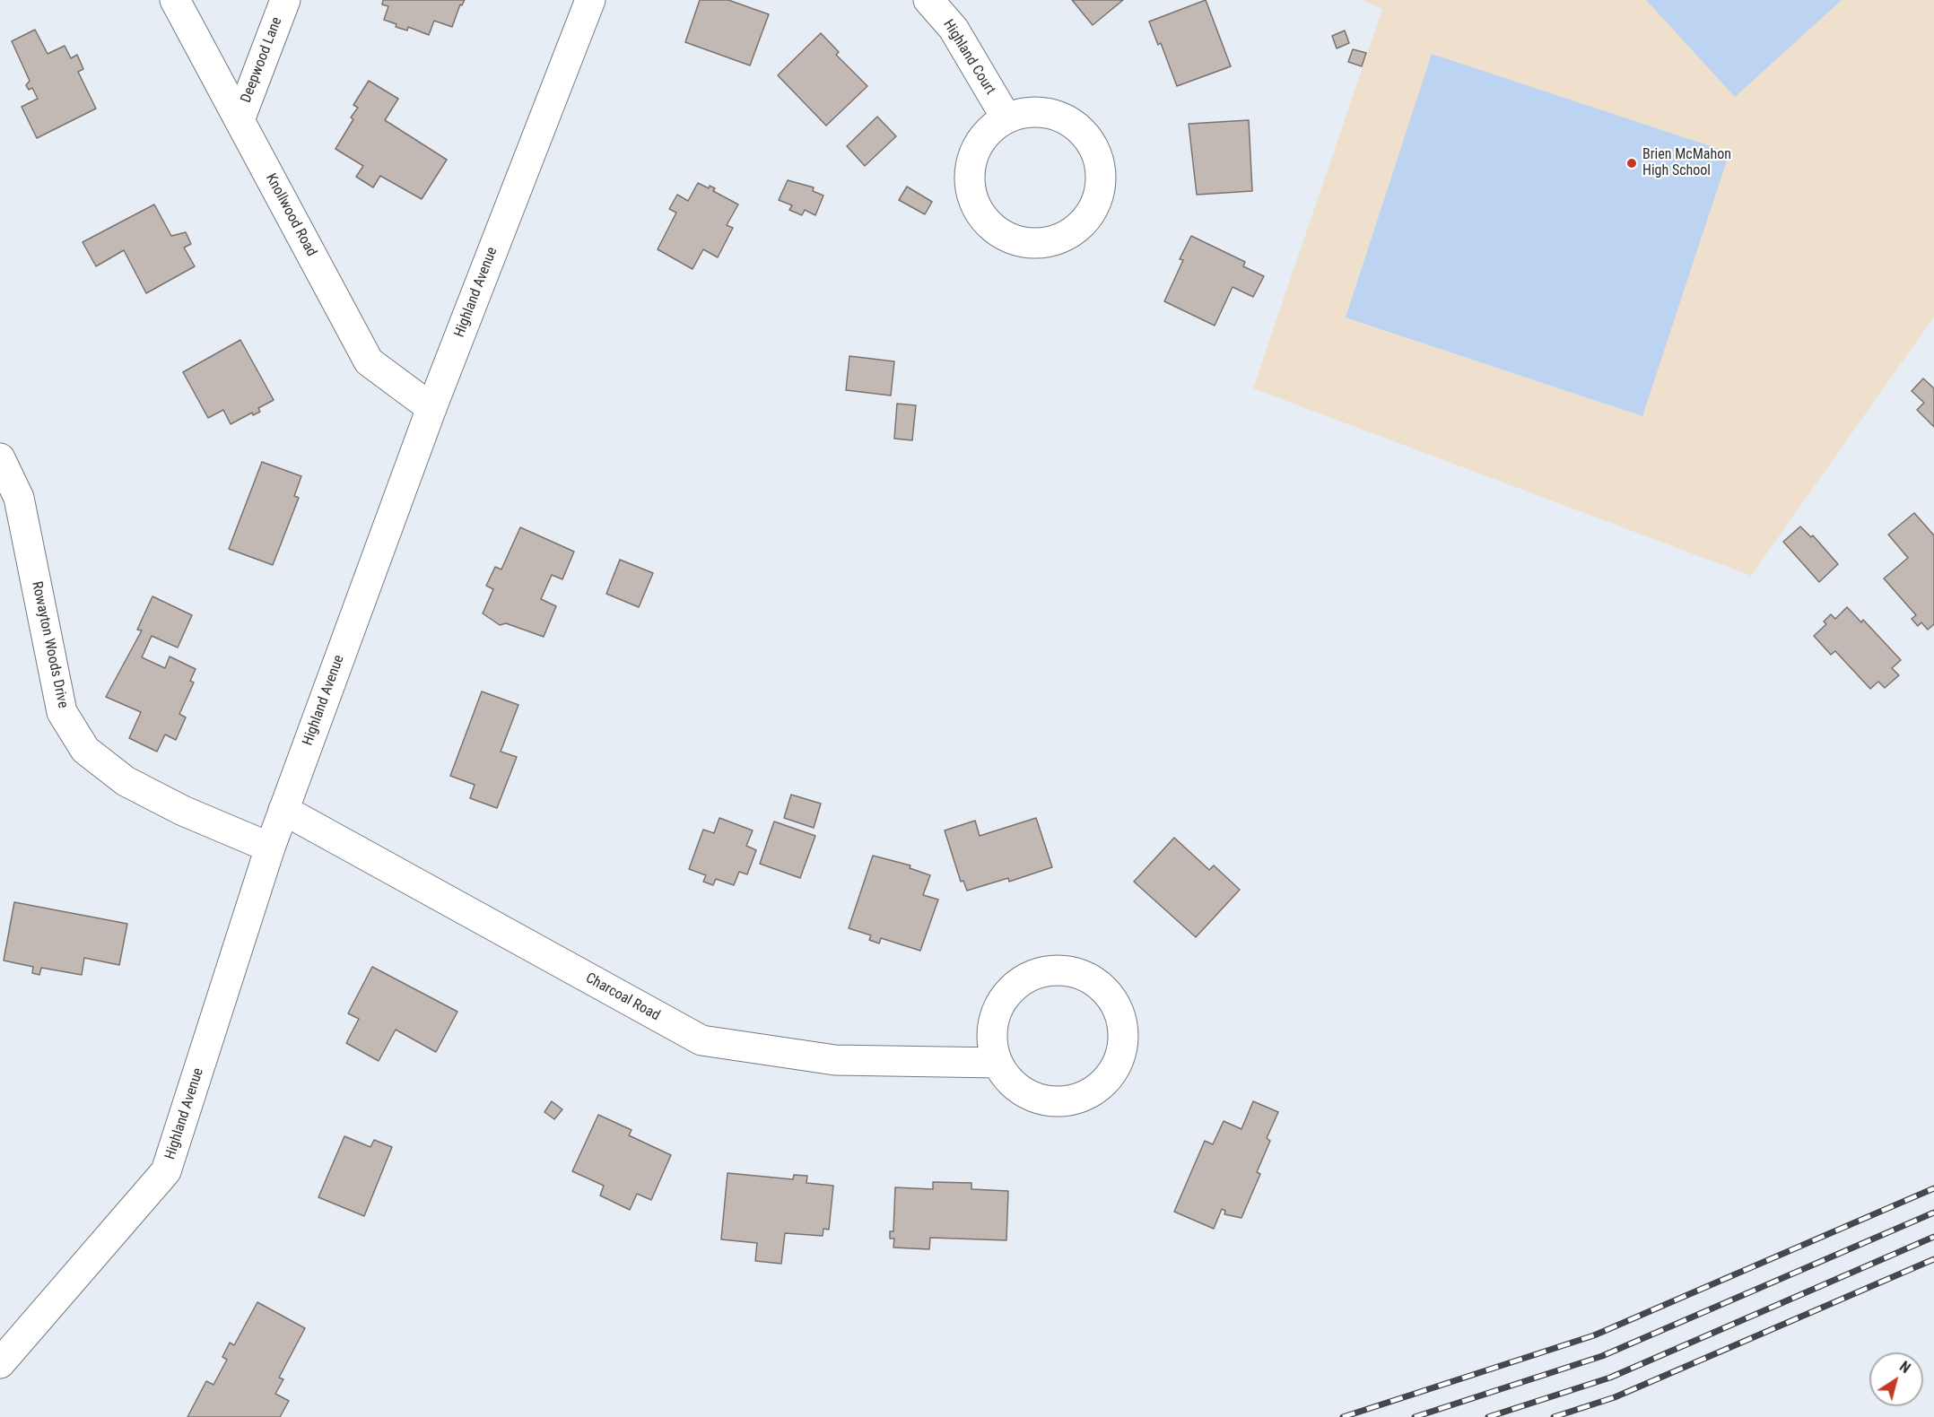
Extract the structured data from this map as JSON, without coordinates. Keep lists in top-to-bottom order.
{
  "streets": {
    "street": [
      "Highland Court",
      "Deepwood Lane",
      "Knollwood Road",
      "Highland Avenue",
      "Rowayton Woods Drive",
      "Charcoal Road"
    ]
  },
  "crossings": [
    ["Deepwood Lane", "Knollwood Road"],
    ["Knollwood Road", "Highland Avenue"],
    ["Highland Avenue", "Rowayton Woods Drive"],
    ["Highland Avenue", "Charcoal Road"]
  ],
  "places": ["Brien McMahon High School"],
  "north": "top right"
}
